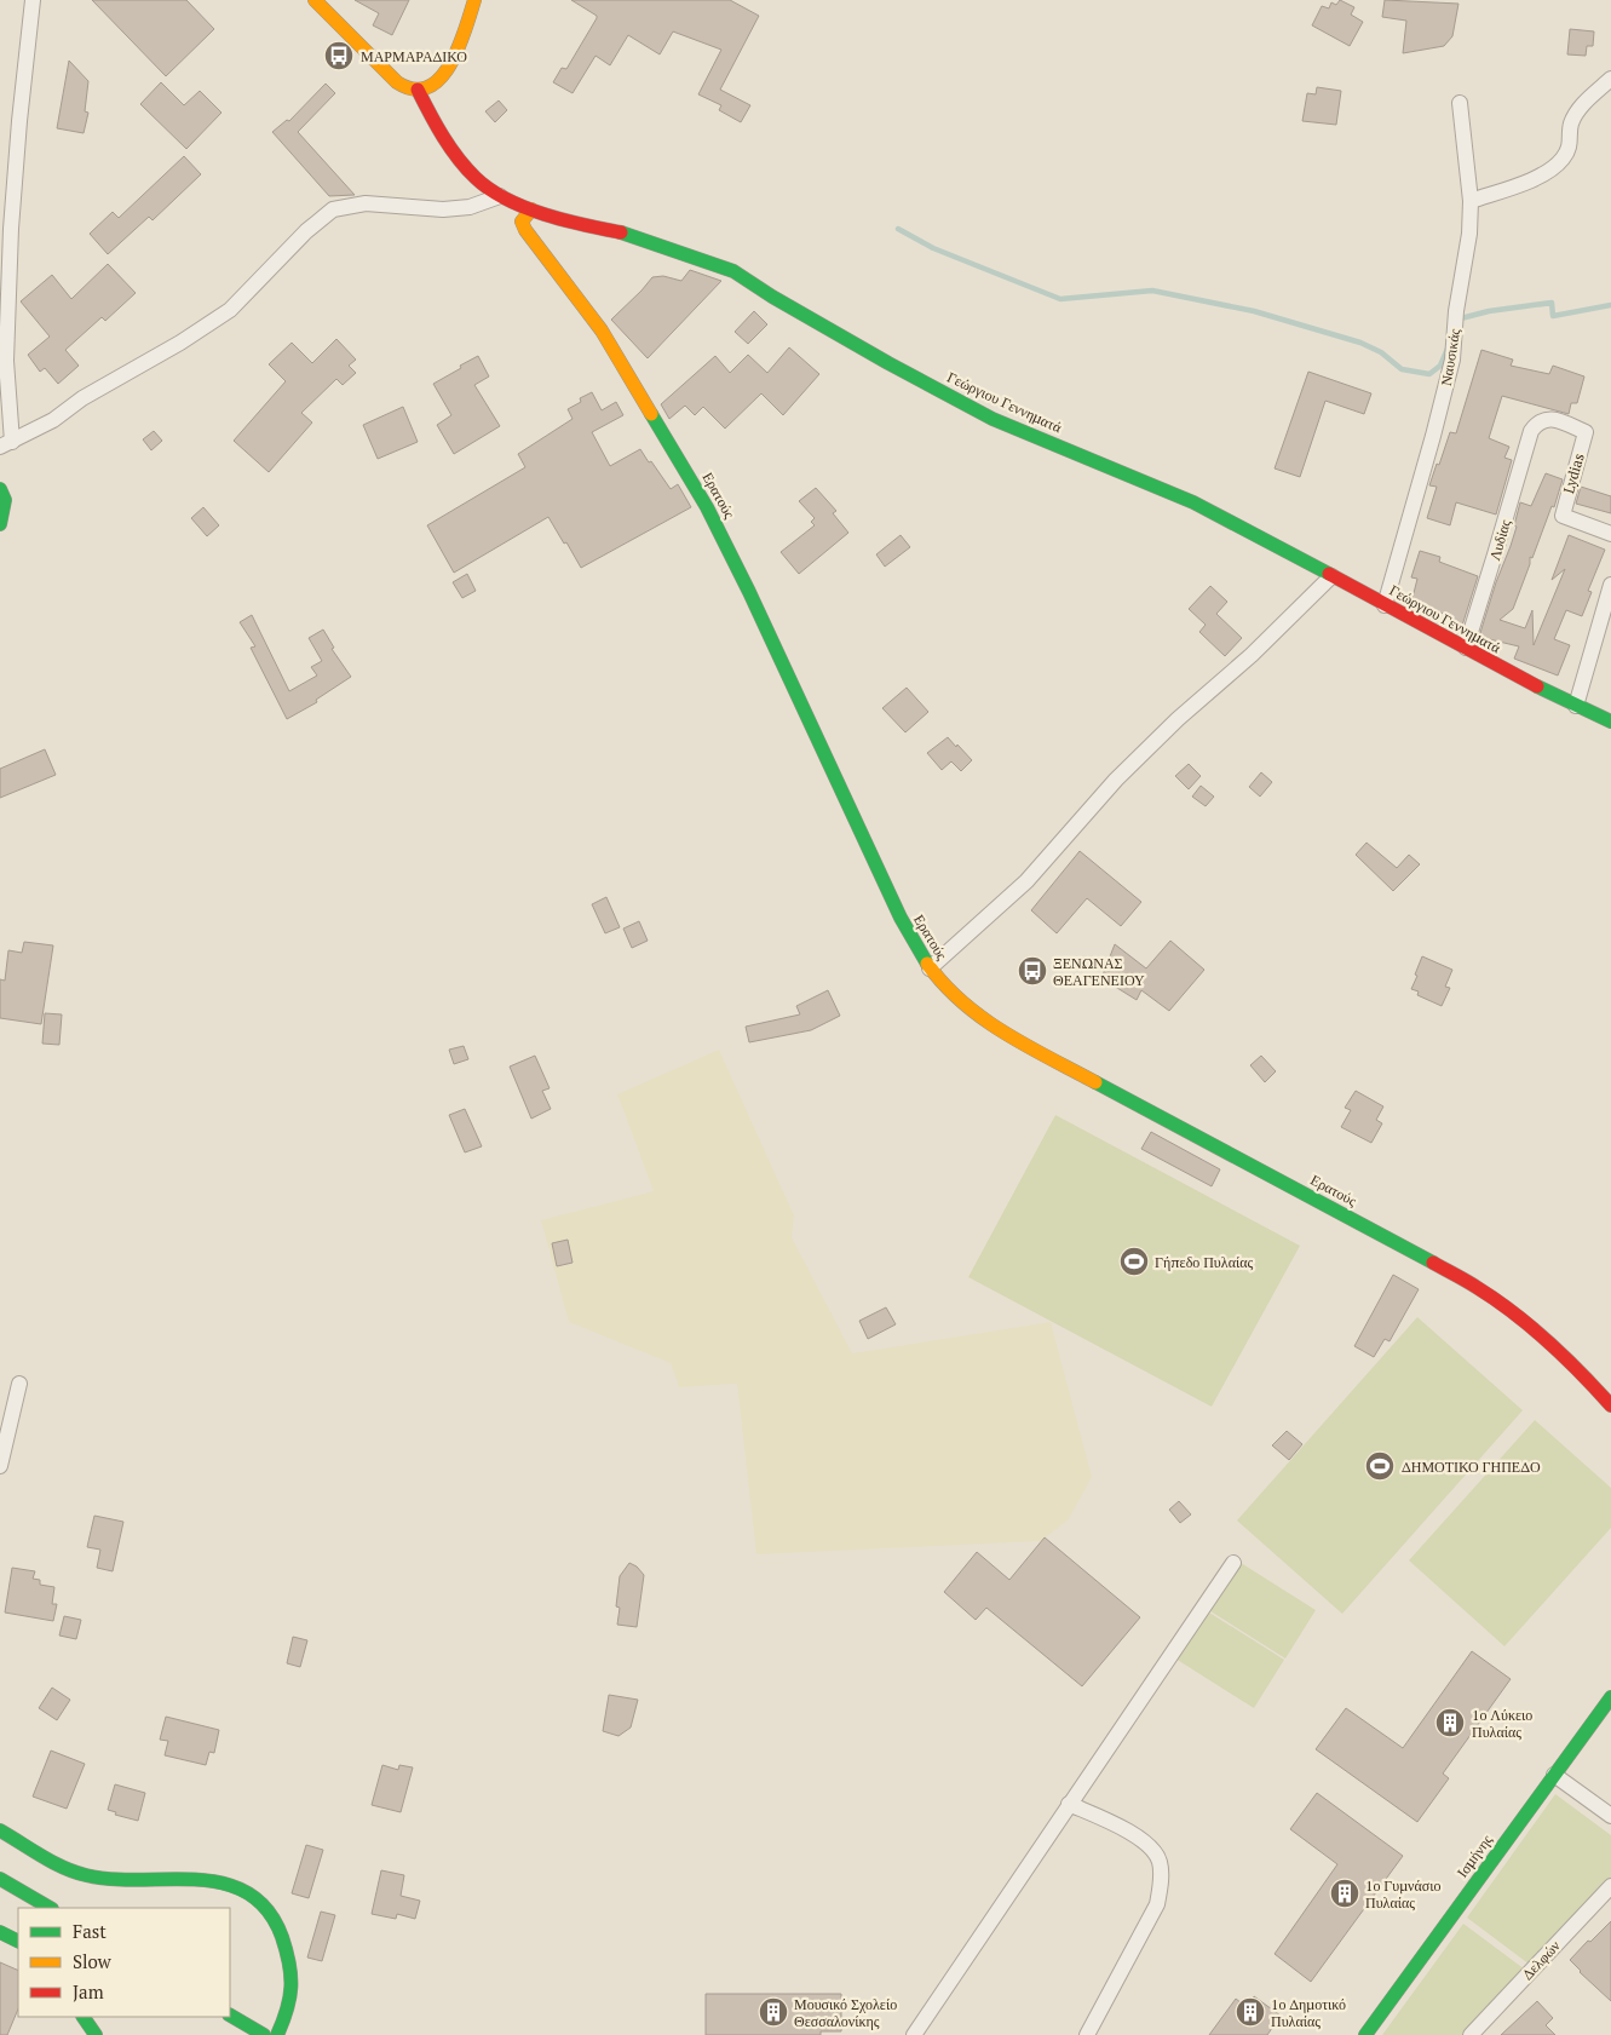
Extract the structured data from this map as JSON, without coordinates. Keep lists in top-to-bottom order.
{
  "streets": {
    "street": [
      "Ναυσικάς",
      "Γεώργιου Γεννηματά",
      "Lydias",
      "Ερατούς",
      "Λυδίας",
      "Ισμήνης",
      "Δελφών"
    ]
  },
  "crossings": [
    ["Ναυσικάς", "Γεώργιου Γεννηματά"],
    ["Γεώργιου Γεννηματά", "Ερατούς"],
    ["Γεώργιου Γεννηματά", "Λυδίας"],
    ["Lydias", "Λυδίας"]
  ],
  "places": {
    "bus stop": ["ΜΑΡΜΑΡΑΔΙΚΟ", "ΞΕΝΩΝΑΣ ΘΕΑΓΕΝΕΙΟΥ"],
    "sports": ["Γήπεδο Πυλαίας", "ΔΗΜΟΤΙΚΟ ΓΗΠΕΔΟ"],
    "building": [
      "1ο Λύκειο Πυλαίας",
      "1ο Γυμνάσιο Πυλαίας",
      "Μουσικό Σχολείο Θεσσαλονίκης",
      "1ο Δημοτικό Πυλαίας"
    ]
  },
  "legend": ["Fast", "Slow", "Jam"]
}
